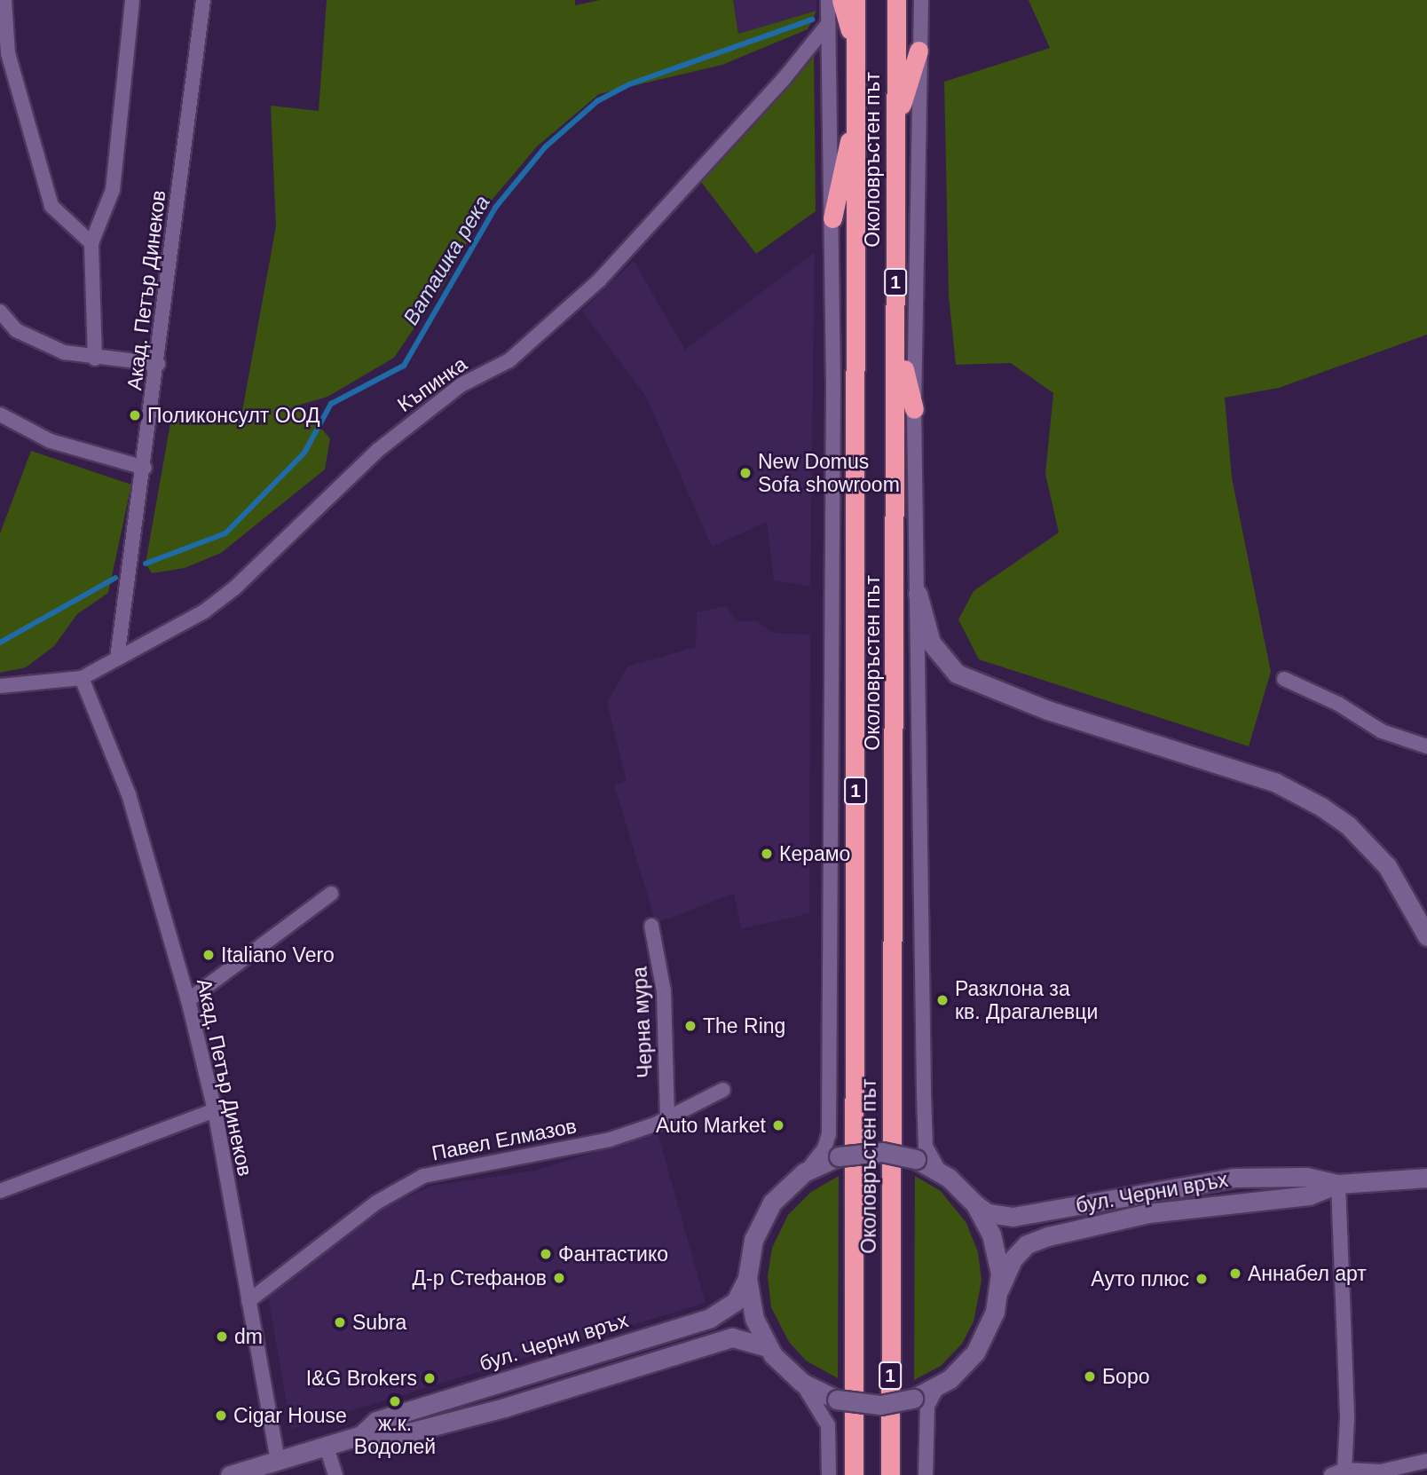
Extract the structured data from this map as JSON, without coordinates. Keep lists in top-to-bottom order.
{
  "streets": {
    "highway": ["Околовръстен път", "1"],
    "main road": ["бул. Черни връх"],
    "street": [
      "Акад. Петър Динеков",
      "Къпинка",
      "Черна мура",
      "Павел Елмазов"
    ]
  },
  "crossings": [
    ["Околовръстен път", "Къпинка"],
    ["Акад. Петър Динеков", "Къпинка"],
    ["Акад. Петър Динеков", "Павел Елмазов"],
    ["Акад. Петър Динеков", "бул. Черни връх"],
    ["Черна мура", "Павел Елмазов"]
  ],
  "water": ["Ваташка река"],
  "places": [
    "Поликонсулт ООД",
    "New Domus Sofa showroom",
    "Керамо",
    "Italiano Vero",
    "Разклона за кв. Драгалевци",
    "The Ring",
    "Auto Market",
    "Фантастико",
    "Аннабел арт",
    "Д-р Стефанов",
    "Ауто плюс",
    "Subra",
    "dm",
    "Боро",
    "I&G Brokers",
    "ж.к. Водолей",
    "Cigar House"
  ]
}
